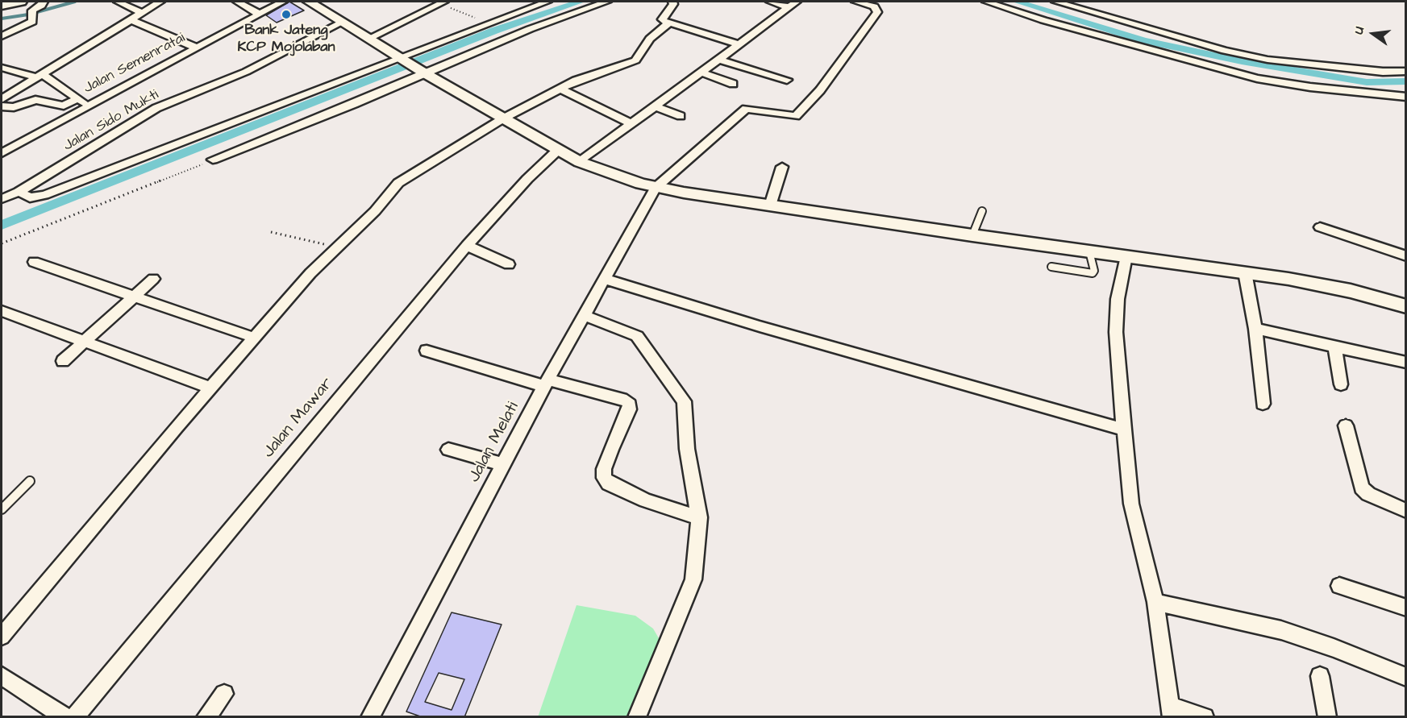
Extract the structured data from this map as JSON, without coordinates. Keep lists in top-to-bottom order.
{
  "streets": {
    "street": [
      "Jalan Semenratai",
      "Jalan Sido Mukti",
      "Jalan Mawar",
      "Jalan Melati"
    ]
  },
  "places": ["Bank Jateng KCP Mojolaban"],
  "north": "left"
}
